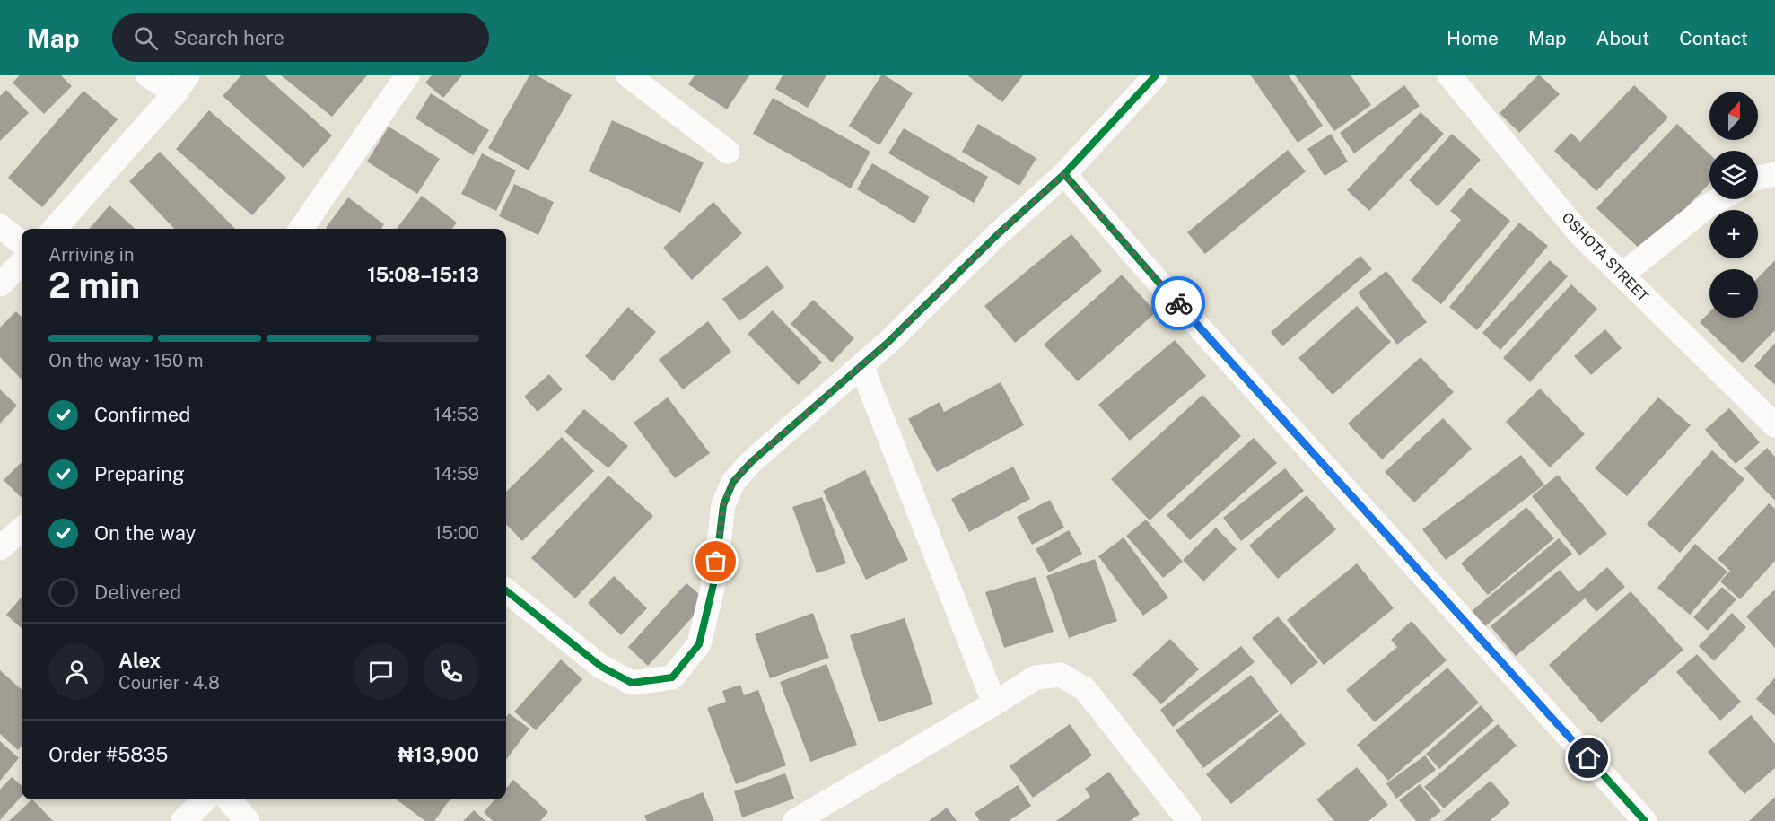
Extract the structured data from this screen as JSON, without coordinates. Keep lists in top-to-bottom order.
{
  "streets": {
    "street": ["OSHOTA STREET"]
  },
  "north": "top",
  "page": {
    "header": "Map",
    "search": "Search here",
    "nav": [
      "Home",
      "Map",
      "About",
      "Contact"
    ],
    "map_buttons": ["+", "−"],
    "heading": ["2 min", "Arriving in", "15:08–15:13"],
    "panel": [
      "Alex",
      "Courier · 4.8",
      "Order #5835",
      "₦13,900"
    ],
    "bar": "On the way · 150 m",
    "list": [
      ["Confirmed", "14:53"],
      ["Preparing", "14:59"],
      ["On the way", "15:00"],
      "Delivered"
    ]
  }
}
